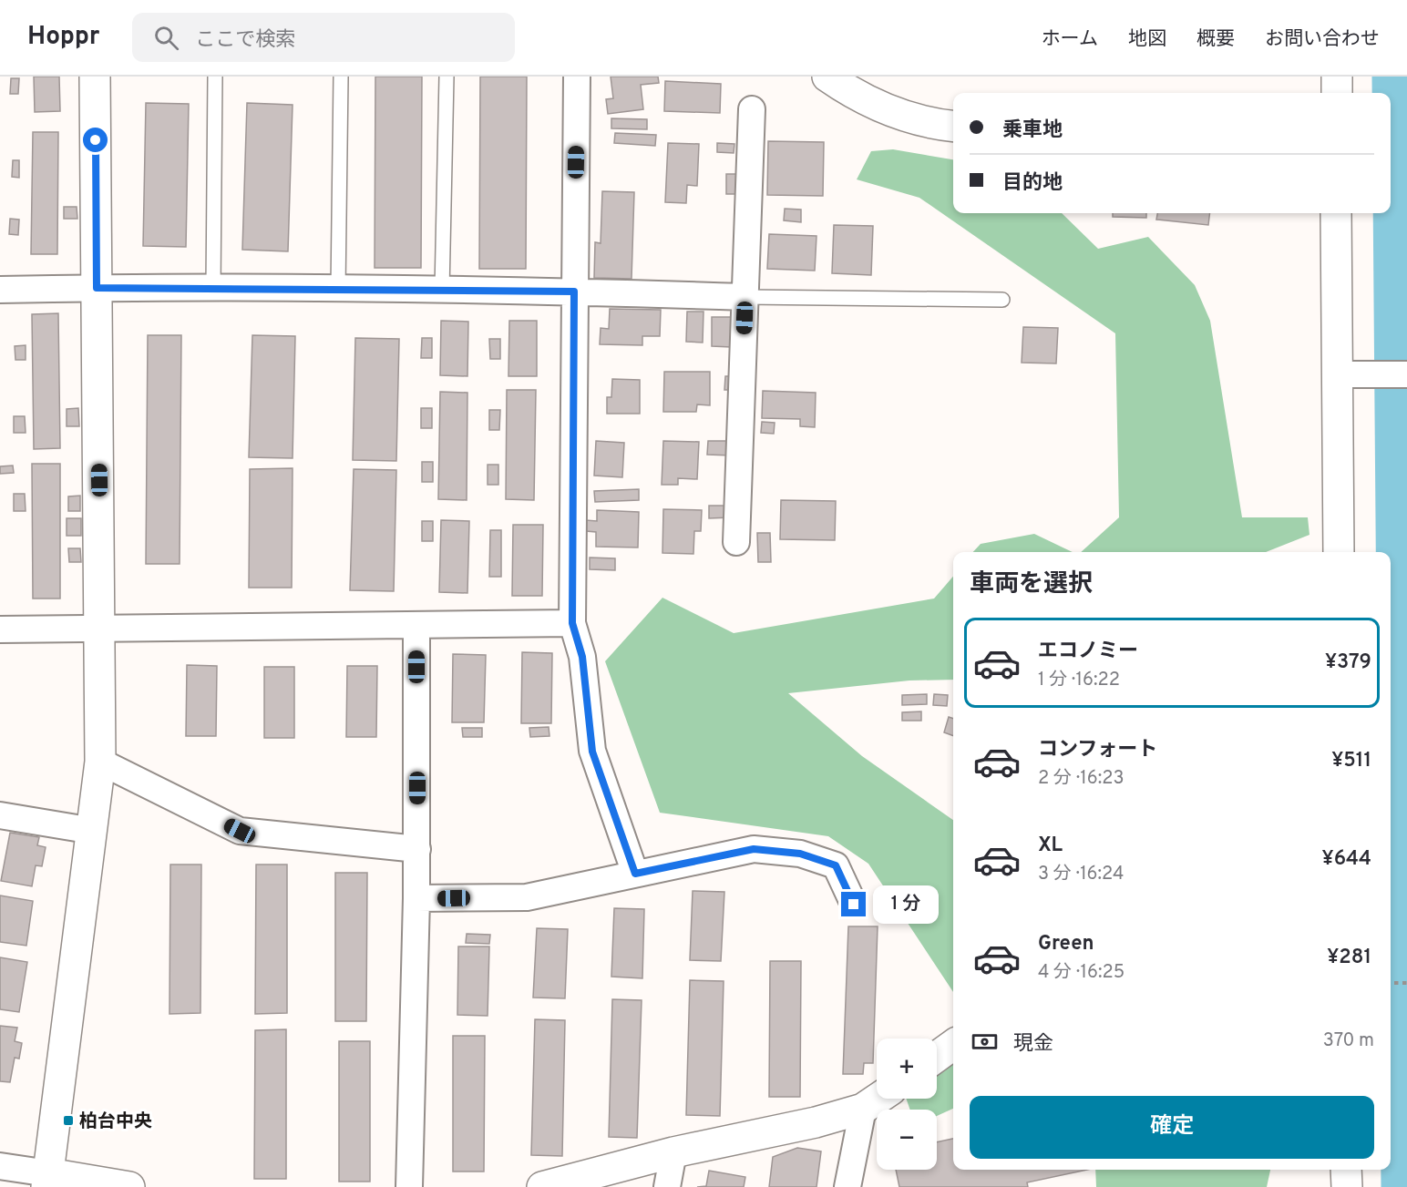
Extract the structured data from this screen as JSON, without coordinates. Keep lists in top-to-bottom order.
{
  "places": {
    "transit": ["柏台中央"]
  },
  "page": {
    "header": "Hoppr",
    "search": "ここで検索",
    "nav": [
      "ホーム",
      "地図",
      "概要",
      "お問い合わせ"
    ],
    "banner": ["乗車地", "目的地"],
    "heading": "車両を選択",
    "list": [
      {
        "name": "エコノミー",
        "note": "1 分 · 16:22",
        "value": "¥379"
      },
      {
        "name": "コンフォート",
        "note": "2 分 · 16:23",
        "value": "¥511"
      },
      {
        "name": "XL",
        "note": "3 分 · 16:24",
        "value": "¥644"
      },
      {
        "name": "Green",
        "note": "4 分 · 16:25",
        "value": "¥281"
      }
    ],
    "bubble": "1 分",
    "pay": ["現金", "370 m"],
    "map_buttons": ["+", "−"],
    "buttons": "確定"
  }
}
